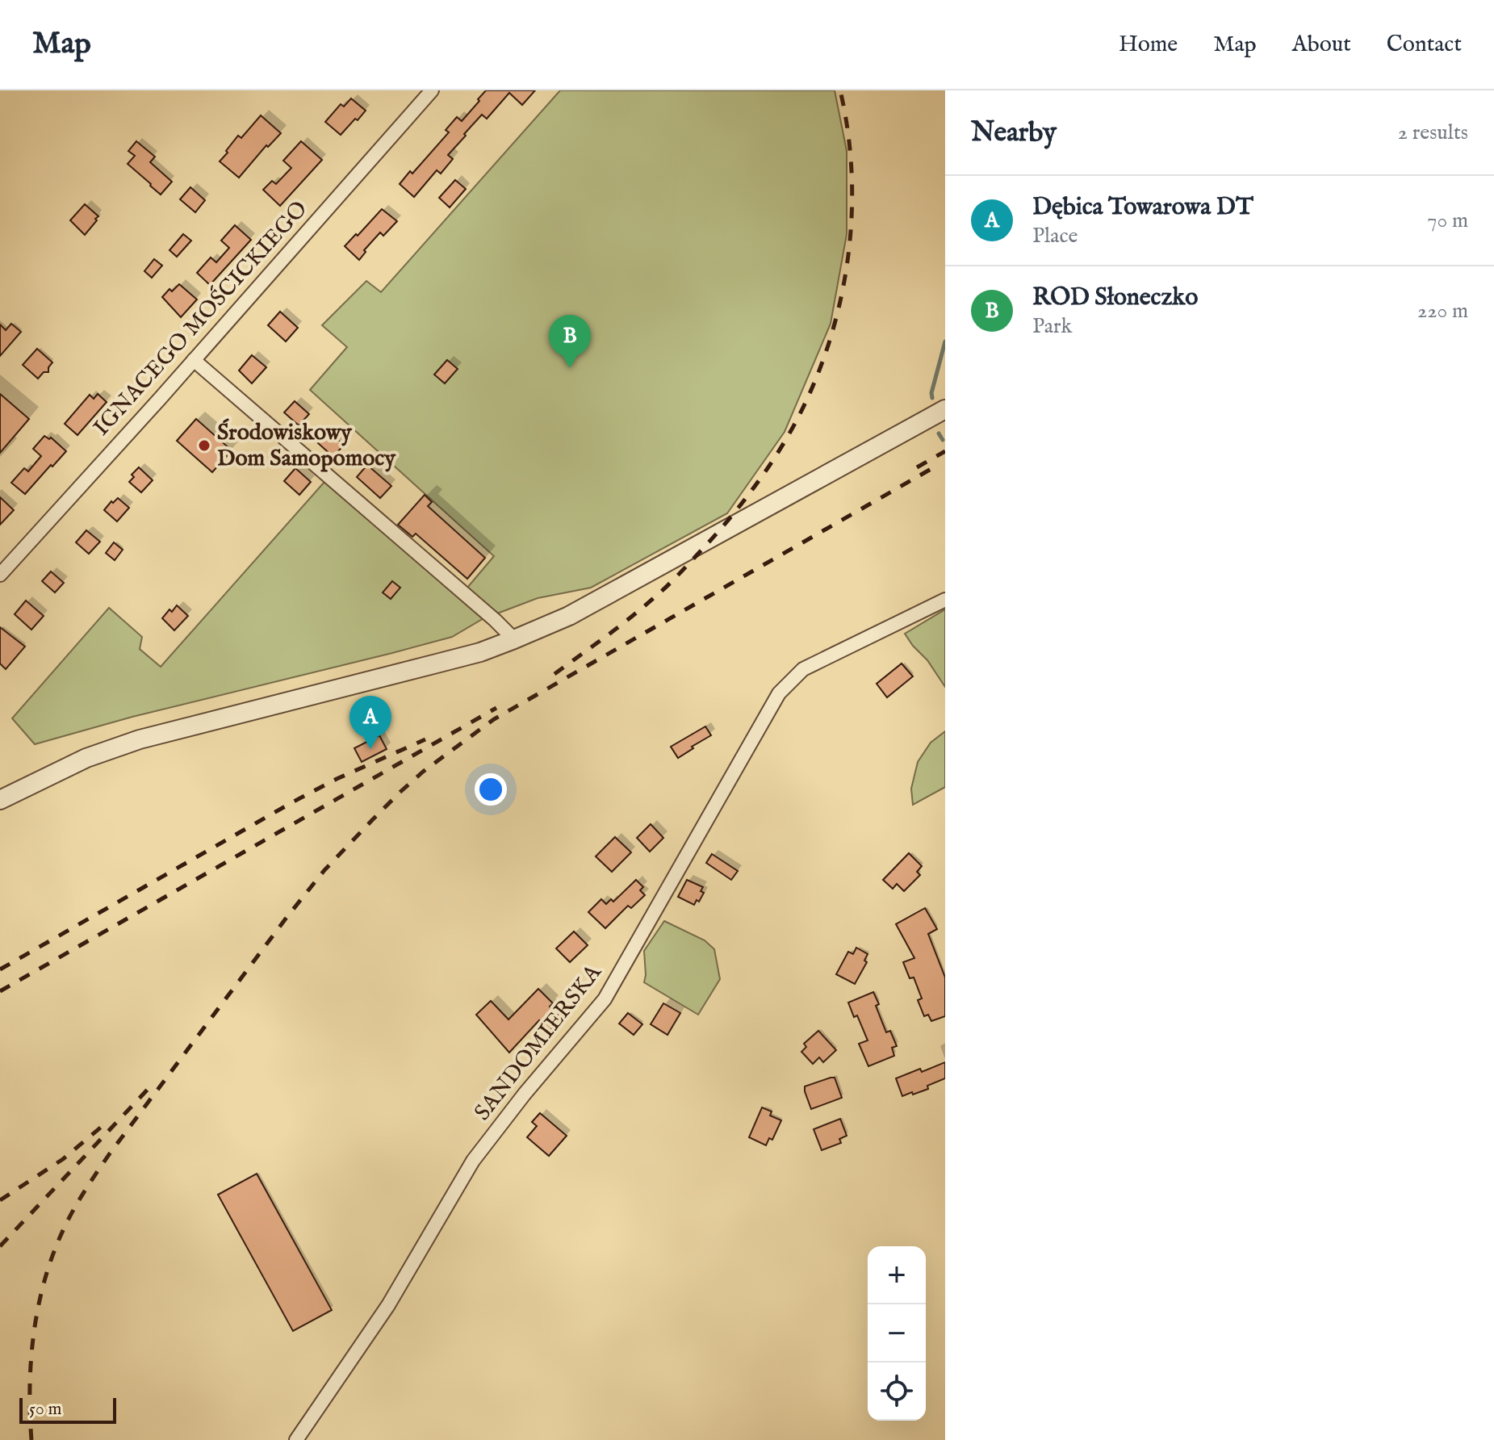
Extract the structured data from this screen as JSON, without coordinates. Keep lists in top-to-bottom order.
{
  "streets": {
    "street": ["IGNACEGO MOŚCICKIEGO", "SANDOMIERSKA"]
  },
  "places": ["Środowiskowy Dom Samopomocy"],
  "scale_bar": "50 m",
  "page": {
    "header": "Map",
    "nav": [
      "Home",
      "Map",
      "About",
      "Contact"
    ],
    "heading": ["Nearby", "2 results"],
    "list": [
      {
        "mark": "A",
        "name": "Dębica Towarowa DT",
        "note": "Place",
        "value": "70 m"
      },
      {
        "mark": "B",
        "name": "ROD Słoneczko",
        "note": "Park",
        "value": "220 m"
      }
    ],
    "pins": ["B", "A"],
    "map_buttons": ["+", "−"],
    "scale": "50 m"
  }
}
